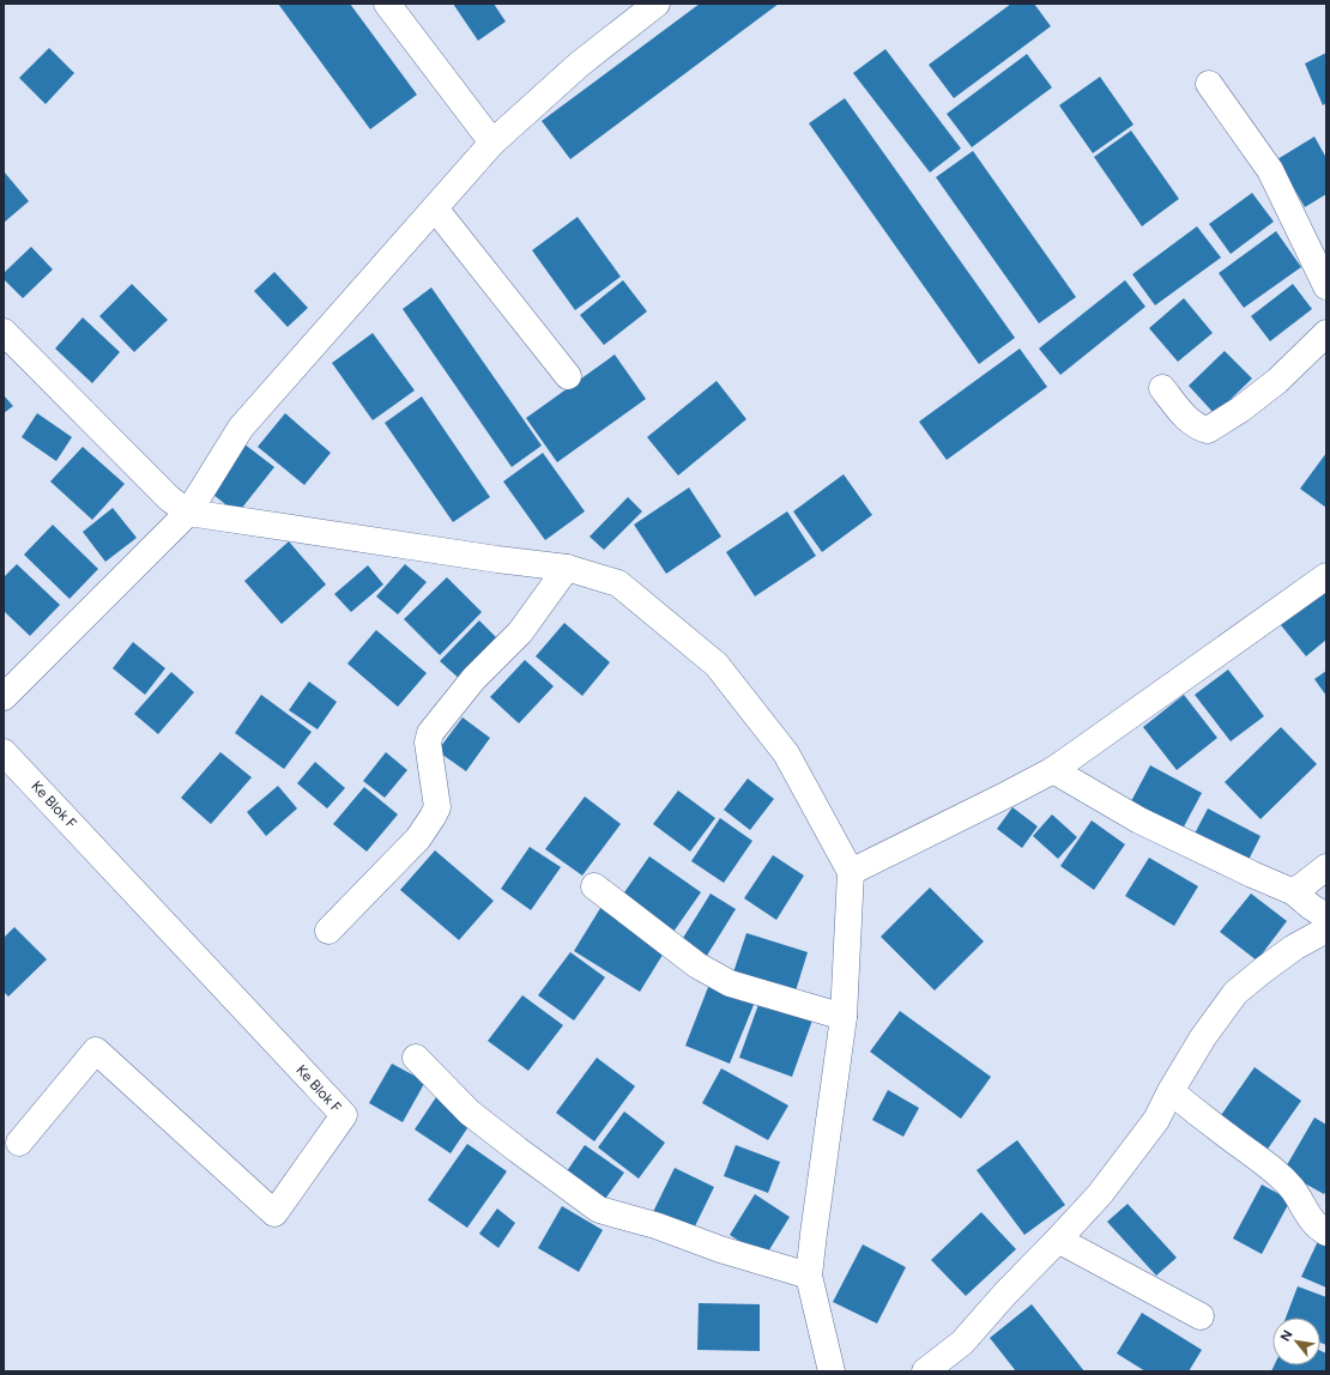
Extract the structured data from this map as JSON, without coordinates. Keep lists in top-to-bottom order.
{
  "streets": {
    "street": ["Ke Blok F"]
  },
  "north": "top left"
}
